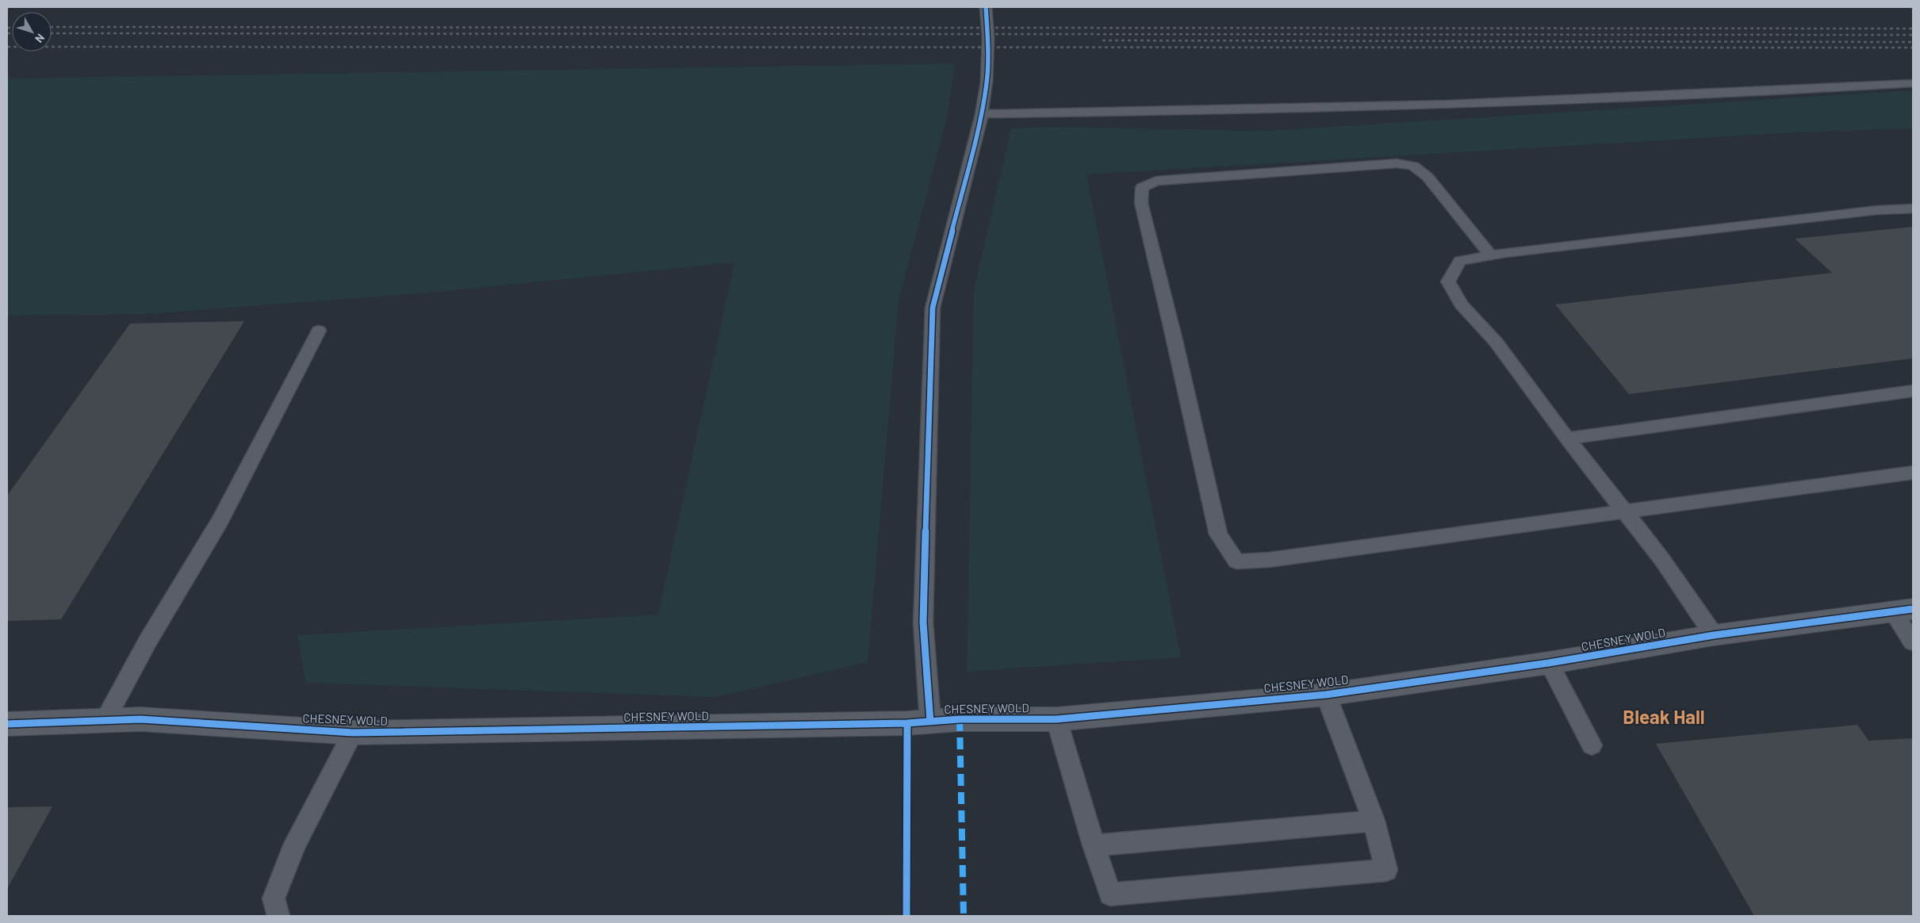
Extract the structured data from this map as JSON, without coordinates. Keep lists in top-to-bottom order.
{
  "streets": {
    "street": ["CHESNEY WOLD"]
  },
  "districts": ["Bleak Hall"],
  "north": "bottom right"
}
